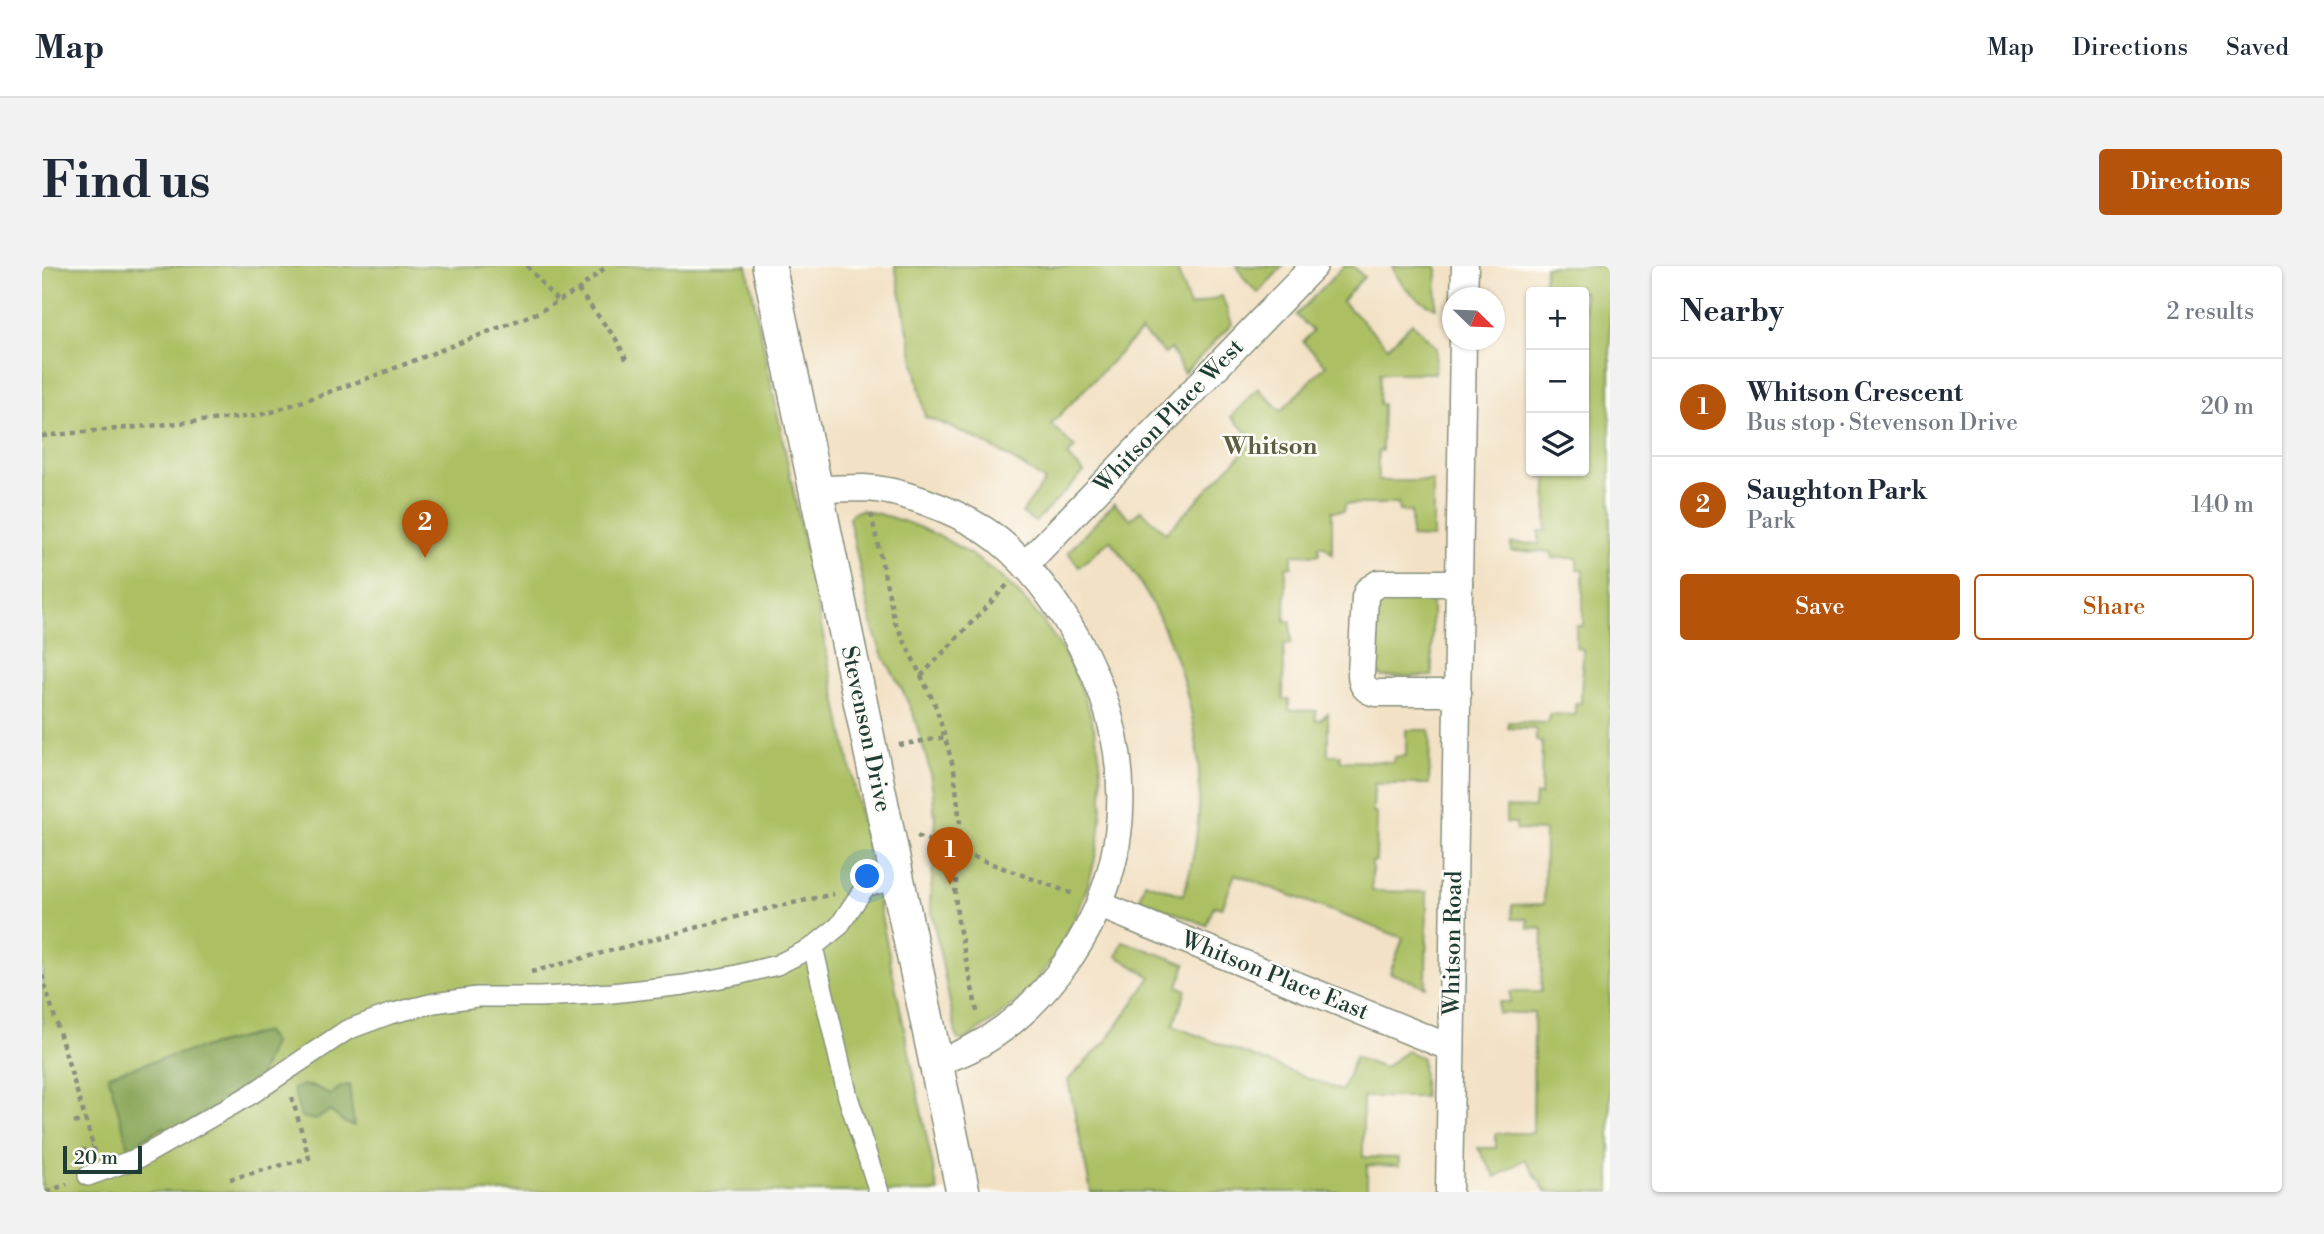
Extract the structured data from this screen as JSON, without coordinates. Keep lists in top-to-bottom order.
{
  "streets": {
    "street": [
      "Whitson Place West",
      "Stevenson Drive",
      "Whitson Road",
      "Whitson Place East"
    ]
  },
  "crossings": [
    ["Whitson Road", "Whitson Place East"]
  ],
  "districts": ["Whitson"],
  "scale_bar": "20 m",
  "north": "bottom right",
  "page": {
    "header": "Map",
    "nav": ["Map", "Directions", "Saved"],
    "buttons": [
      "Directions",
      ["Save", "Share"]
    ],
    "title": "Find us",
    "heading": ["Nearby", "2 results"],
    "map_buttons": ["+", "−"],
    "list": [
      {
        "mark": "1",
        "name": "Whitson Crescent",
        "note": "Bus stop · Stevenson Drive",
        "value": "20 m"
      },
      {
        "mark": "2",
        "name": "Saughton Park",
        "note": "Park",
        "value": "140 m"
      }
    ],
    "pins": ["2", "1"],
    "scale": "20 m"
  }
}
